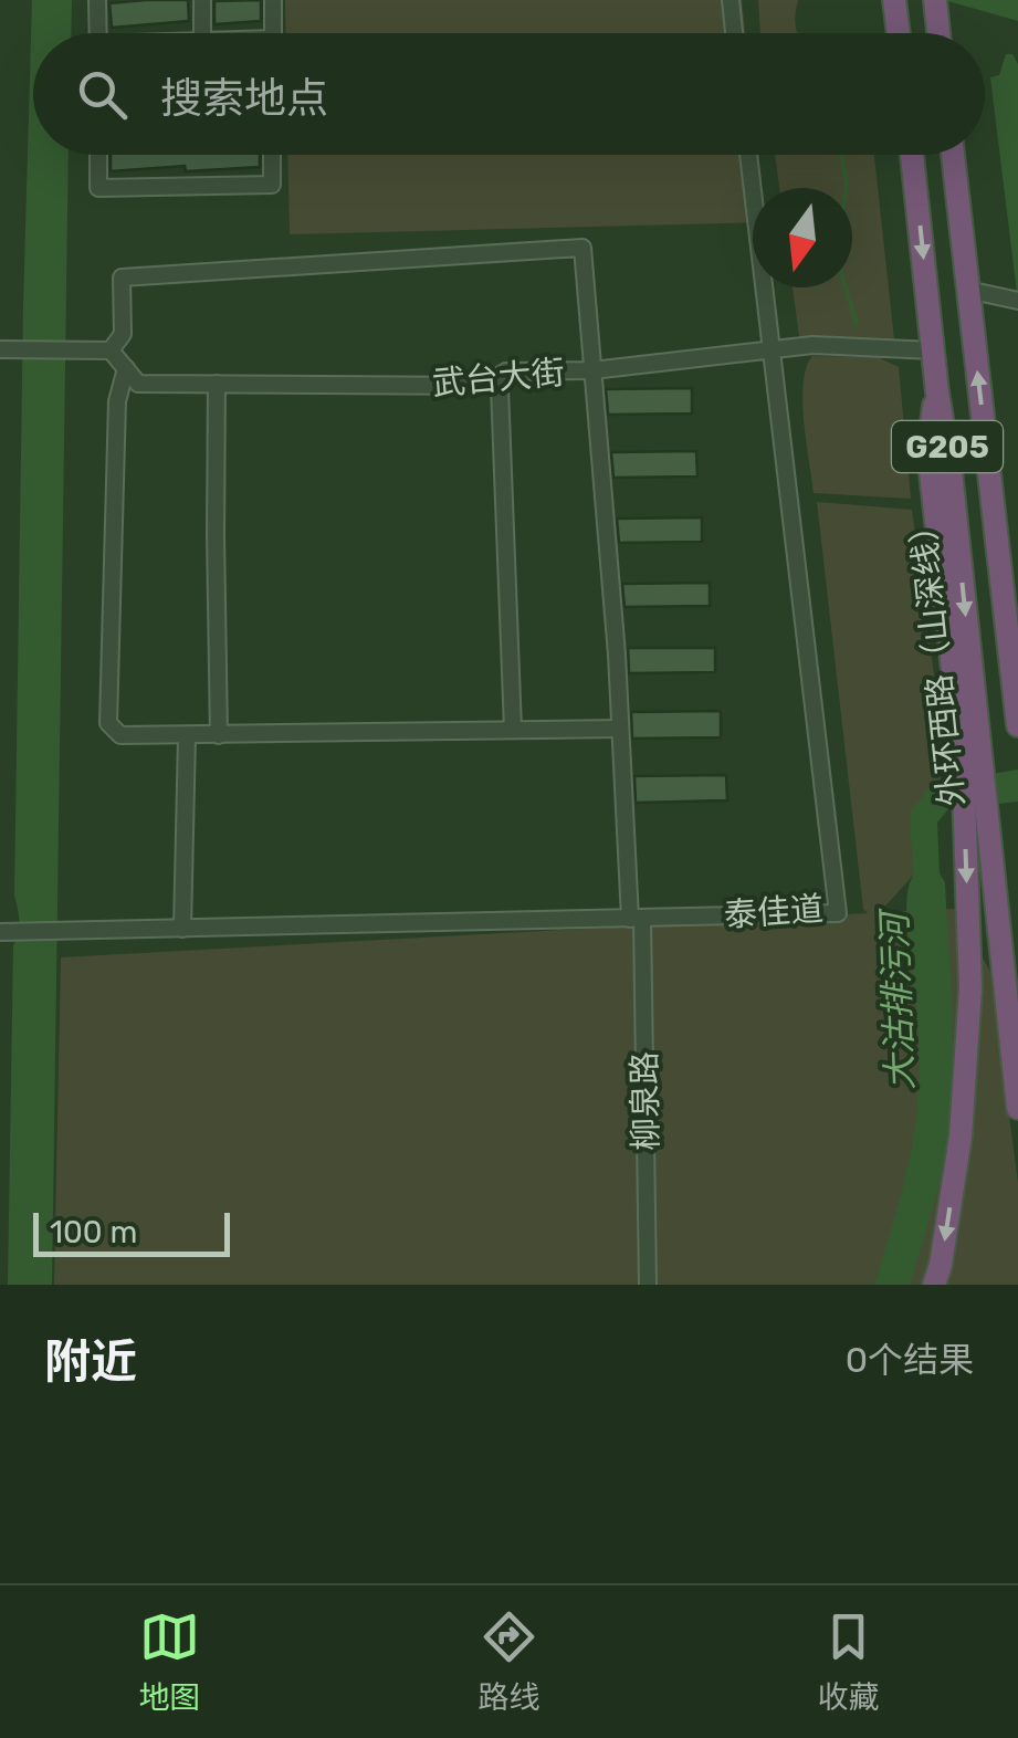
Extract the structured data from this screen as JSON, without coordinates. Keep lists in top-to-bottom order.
{
  "streets": {
    "highway": ["G205", "外环西路（山深线）"],
    "street": ["武台大街", "泰佳道", "柳泉路"]
  },
  "crossings": [
    ["武台大街", "外环西路（山深线）"],
    ["武台大街", "泰佳道"],
    ["武台大街", "柳泉路"],
    ["泰佳道", "柳泉路"]
  ],
  "water": ["大沽排污河"],
  "scale_bar": "100 m",
  "north": "bottom",
  "page": {
    "search": "搜索地点",
    "scale": "100 m",
    "heading": ["附近", "0个结果"],
    "nav": ["地图", "路线", "收藏"]
  }
}
